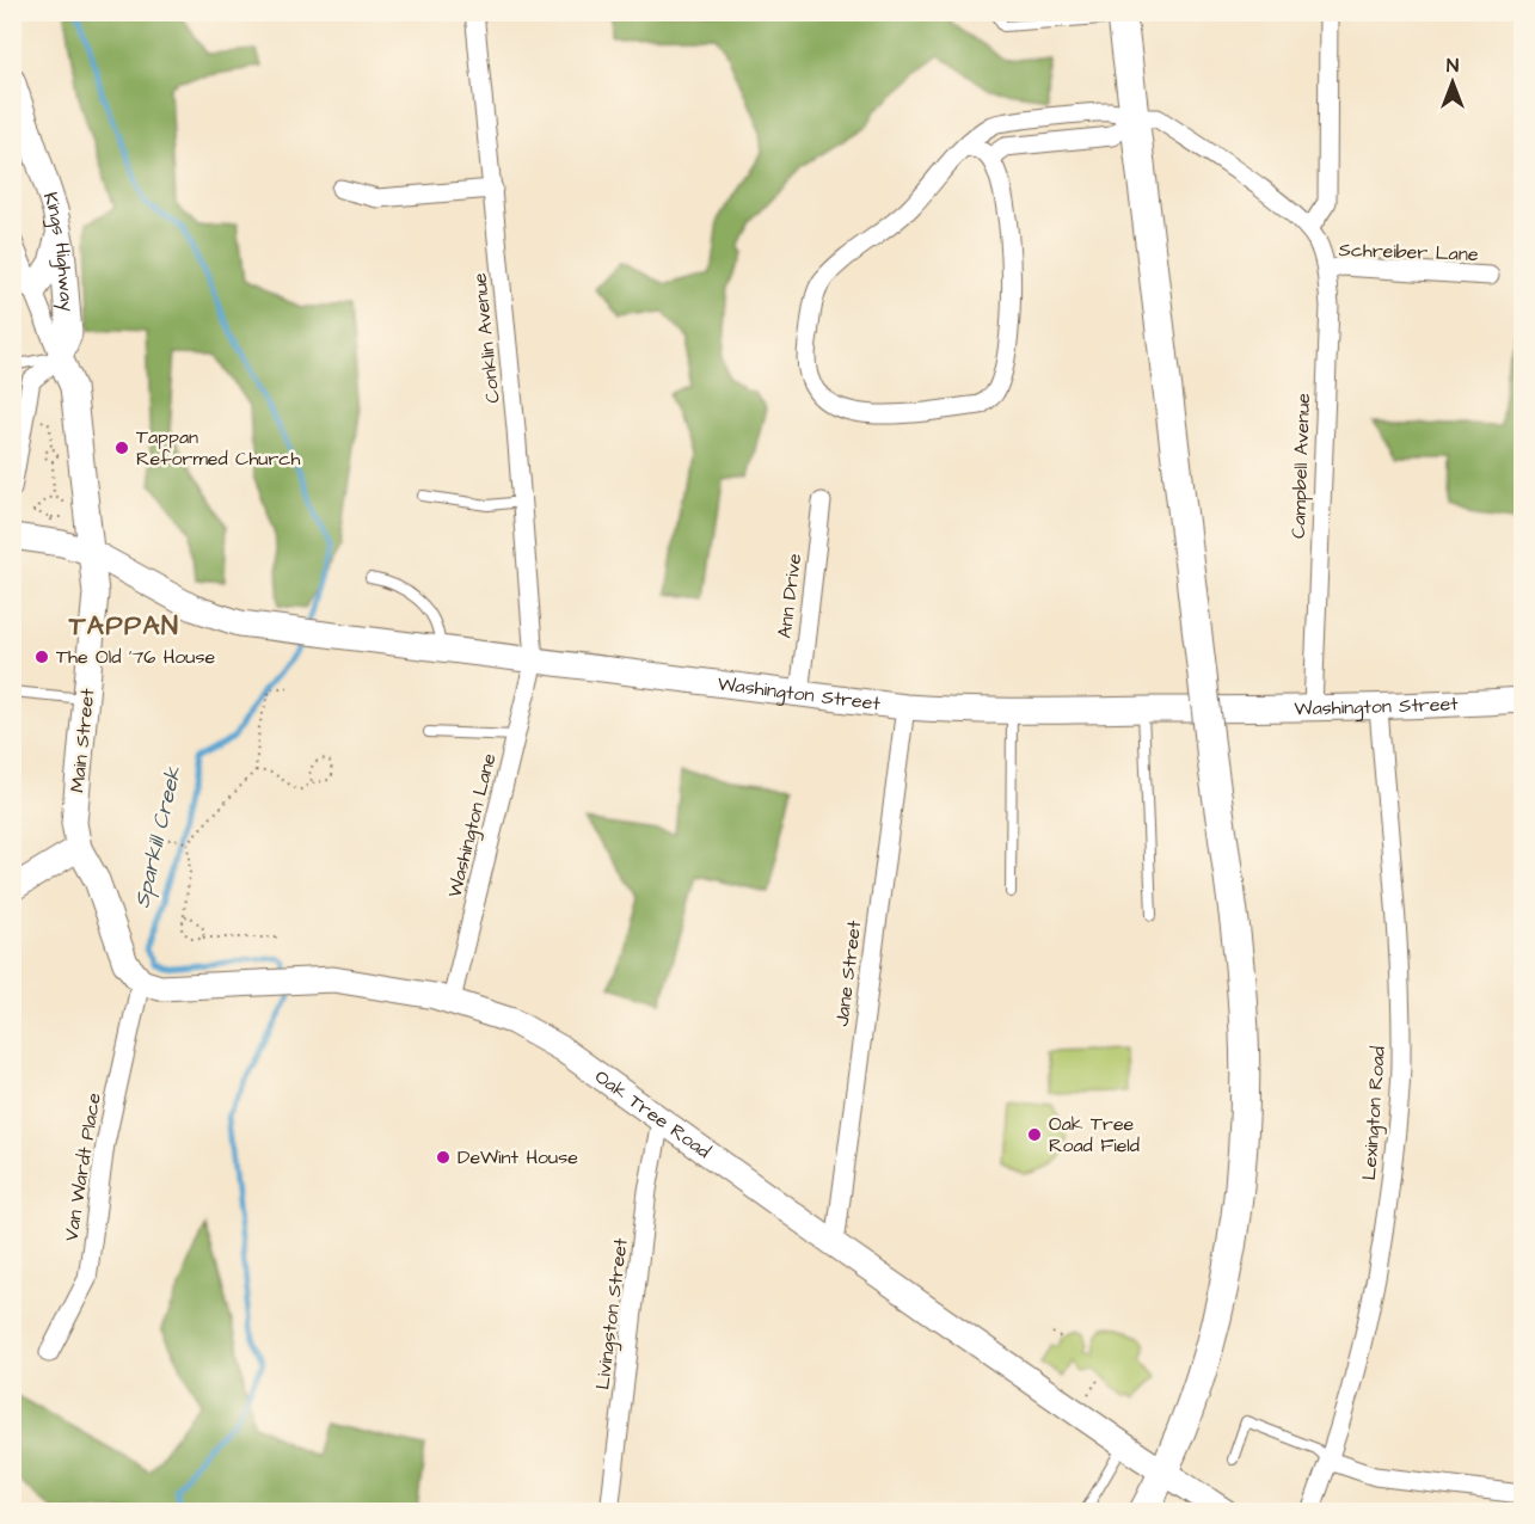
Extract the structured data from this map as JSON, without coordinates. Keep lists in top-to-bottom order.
{
  "streets": {
    "street": [
      "Schreiber Lane",
      "Kings Highway",
      "Conklin Avenue",
      "Campbell Avenue",
      "Ann Drive",
      "Washington Street",
      "Main Street",
      "Washington Lane",
      "Jane Street",
      "Lexington Road",
      "Oak Tree Road",
      "Van Wardt Place",
      "Livingston Street"
    ]
  },
  "crossings": [
    ["Schreiber Lane", "Campbell Avenue"],
    ["Conklin Avenue", "Washington Street"],
    ["Conklin Avenue", "Washington Lane"],
    ["Campbell Avenue", "Washington Street"],
    ["Ann Drive", "Washington Street"],
    ["Washington Street", "Main Street"],
    ["Washington Street", "Washington Lane"],
    ["Washington Street", "Jane Street"],
    ["Washington Street", "Lexington Road"],
    ["Washington Lane", "Oak Tree Road"],
    ["Jane Street", "Oak Tree Road"],
    ["Oak Tree Road", "Van Wardt Place"],
    ["Oak Tree Road", "Livingston Street"]
  ],
  "districts": ["TAPPAN"],
  "water": ["Sparkill Creek"],
  "places": [
    "Tappan Reformed Church",
    "The Old '76 House",
    "Oak Tree Road Field",
    "DeWint House"
  ],
  "north": "top"
}
